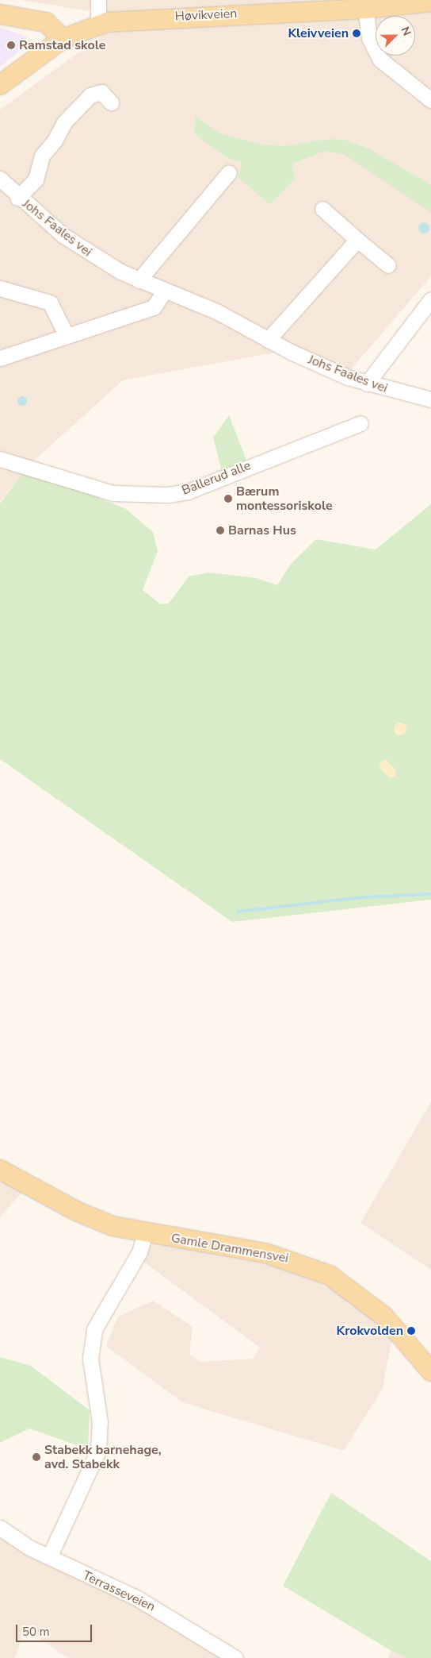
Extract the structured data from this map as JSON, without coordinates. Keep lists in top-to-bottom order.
{
  "streets": {
    "main road": ["Høvikveien", "Gamle Drammensvei"],
    "street": ["Johs Faales vei", "Ballerud alle", "Terrasseveien"]
  },
  "places": [
    "Kleivveien",
    "Ramstad skole",
    "Bærum montessoriskole",
    "Barnas Hus",
    "Krokvolden",
    "Stabekk barnehage, avd. Stabekk"
  ],
  "scale_bar": "50 m",
  "north": "top right"
}
